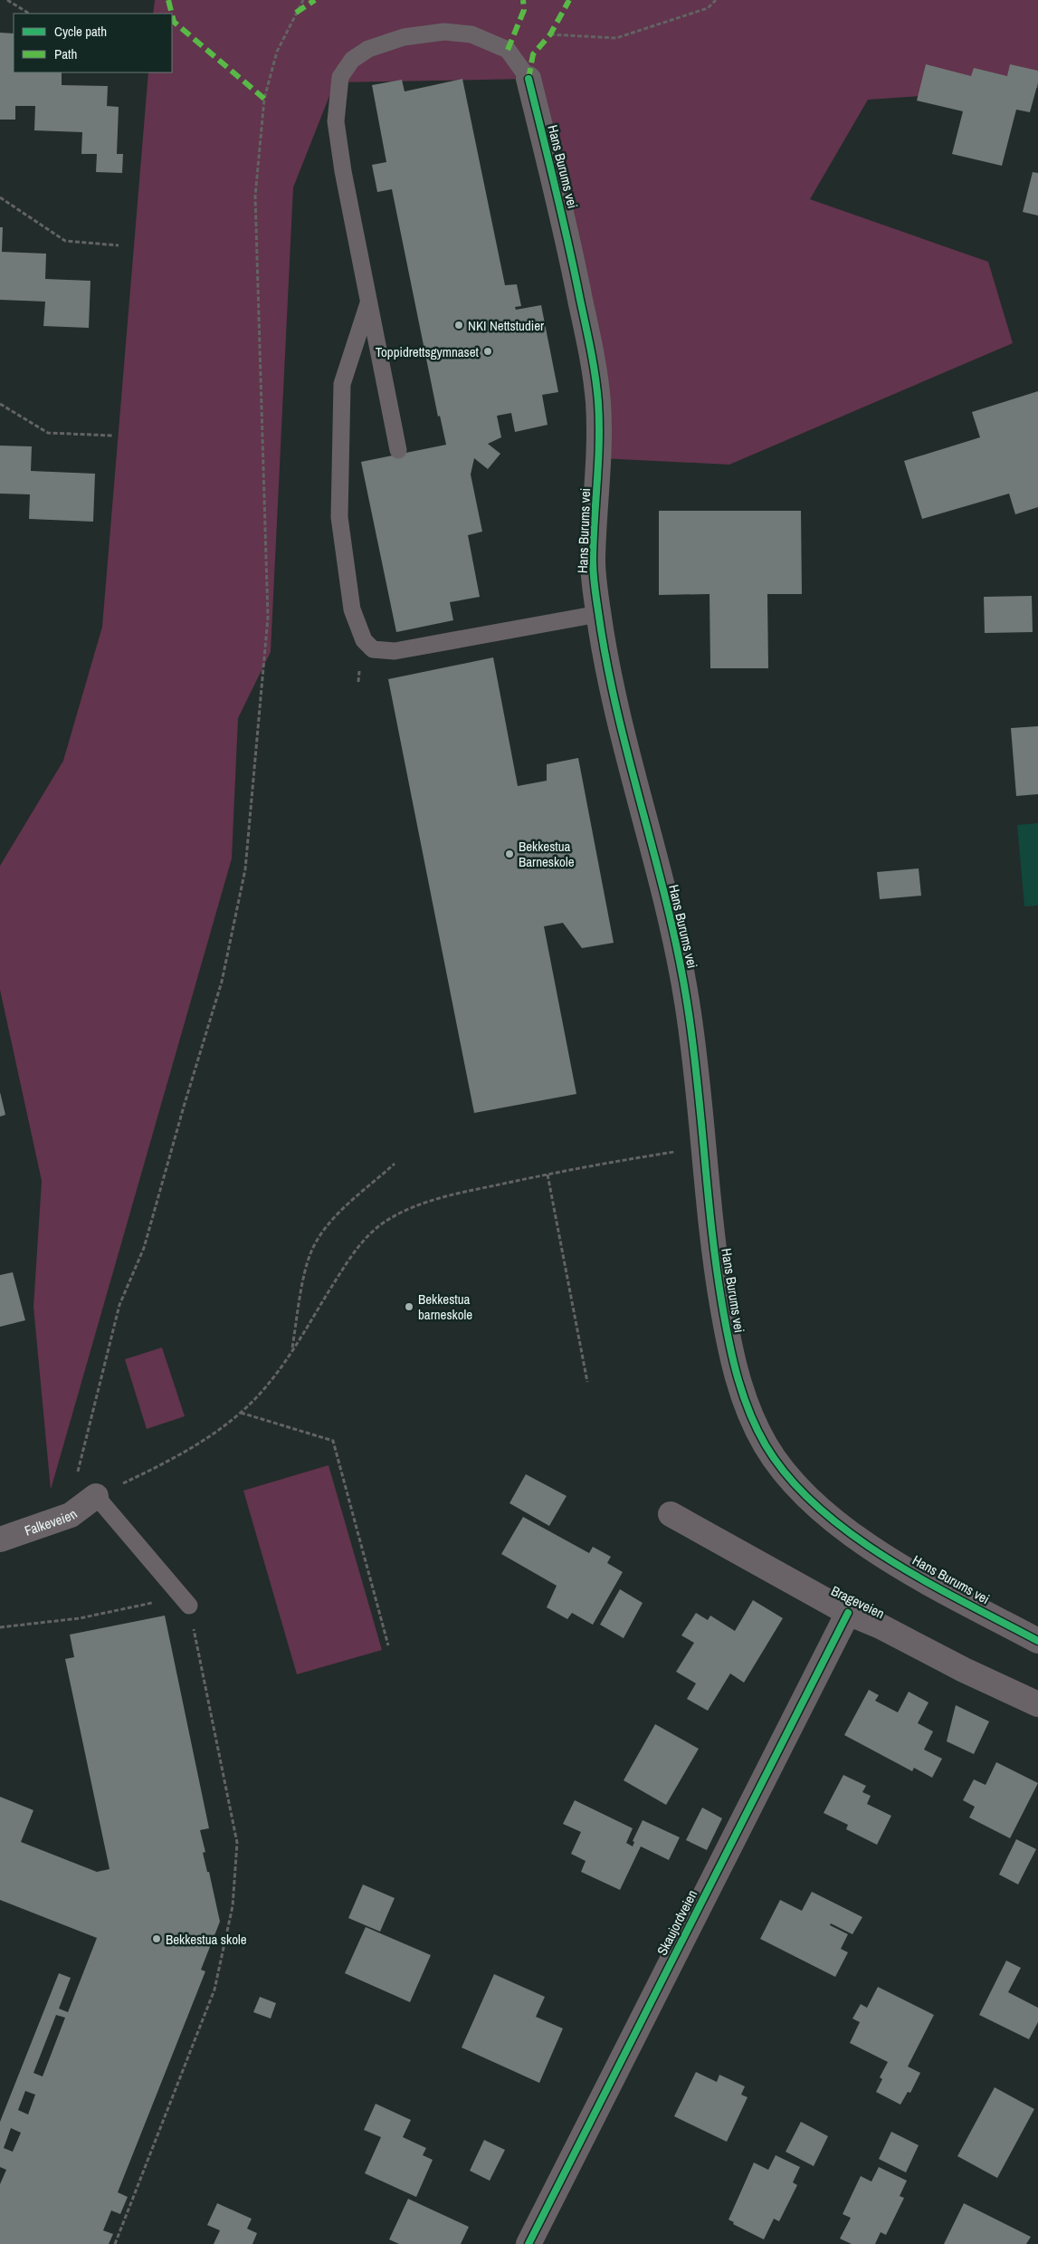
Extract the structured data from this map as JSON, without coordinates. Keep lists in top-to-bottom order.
{
  "streets": {
    "street": [
      "Hans Burums vei",
      "Falkeveien",
      "Brageveien",
      "Skaujordveien"
    ]
  },
  "crossings": [
    ["Brageveien", "Skaujordveien"]
  ],
  "places": [
    "NKI Nettstudier",
    "Toppidrettsgymnaset",
    "Bekkestua Barneskole",
    "Bekkestua barneskole",
    "Bekkestua skole"
  ],
  "legend": ["Cycle path", "Path"]
}
